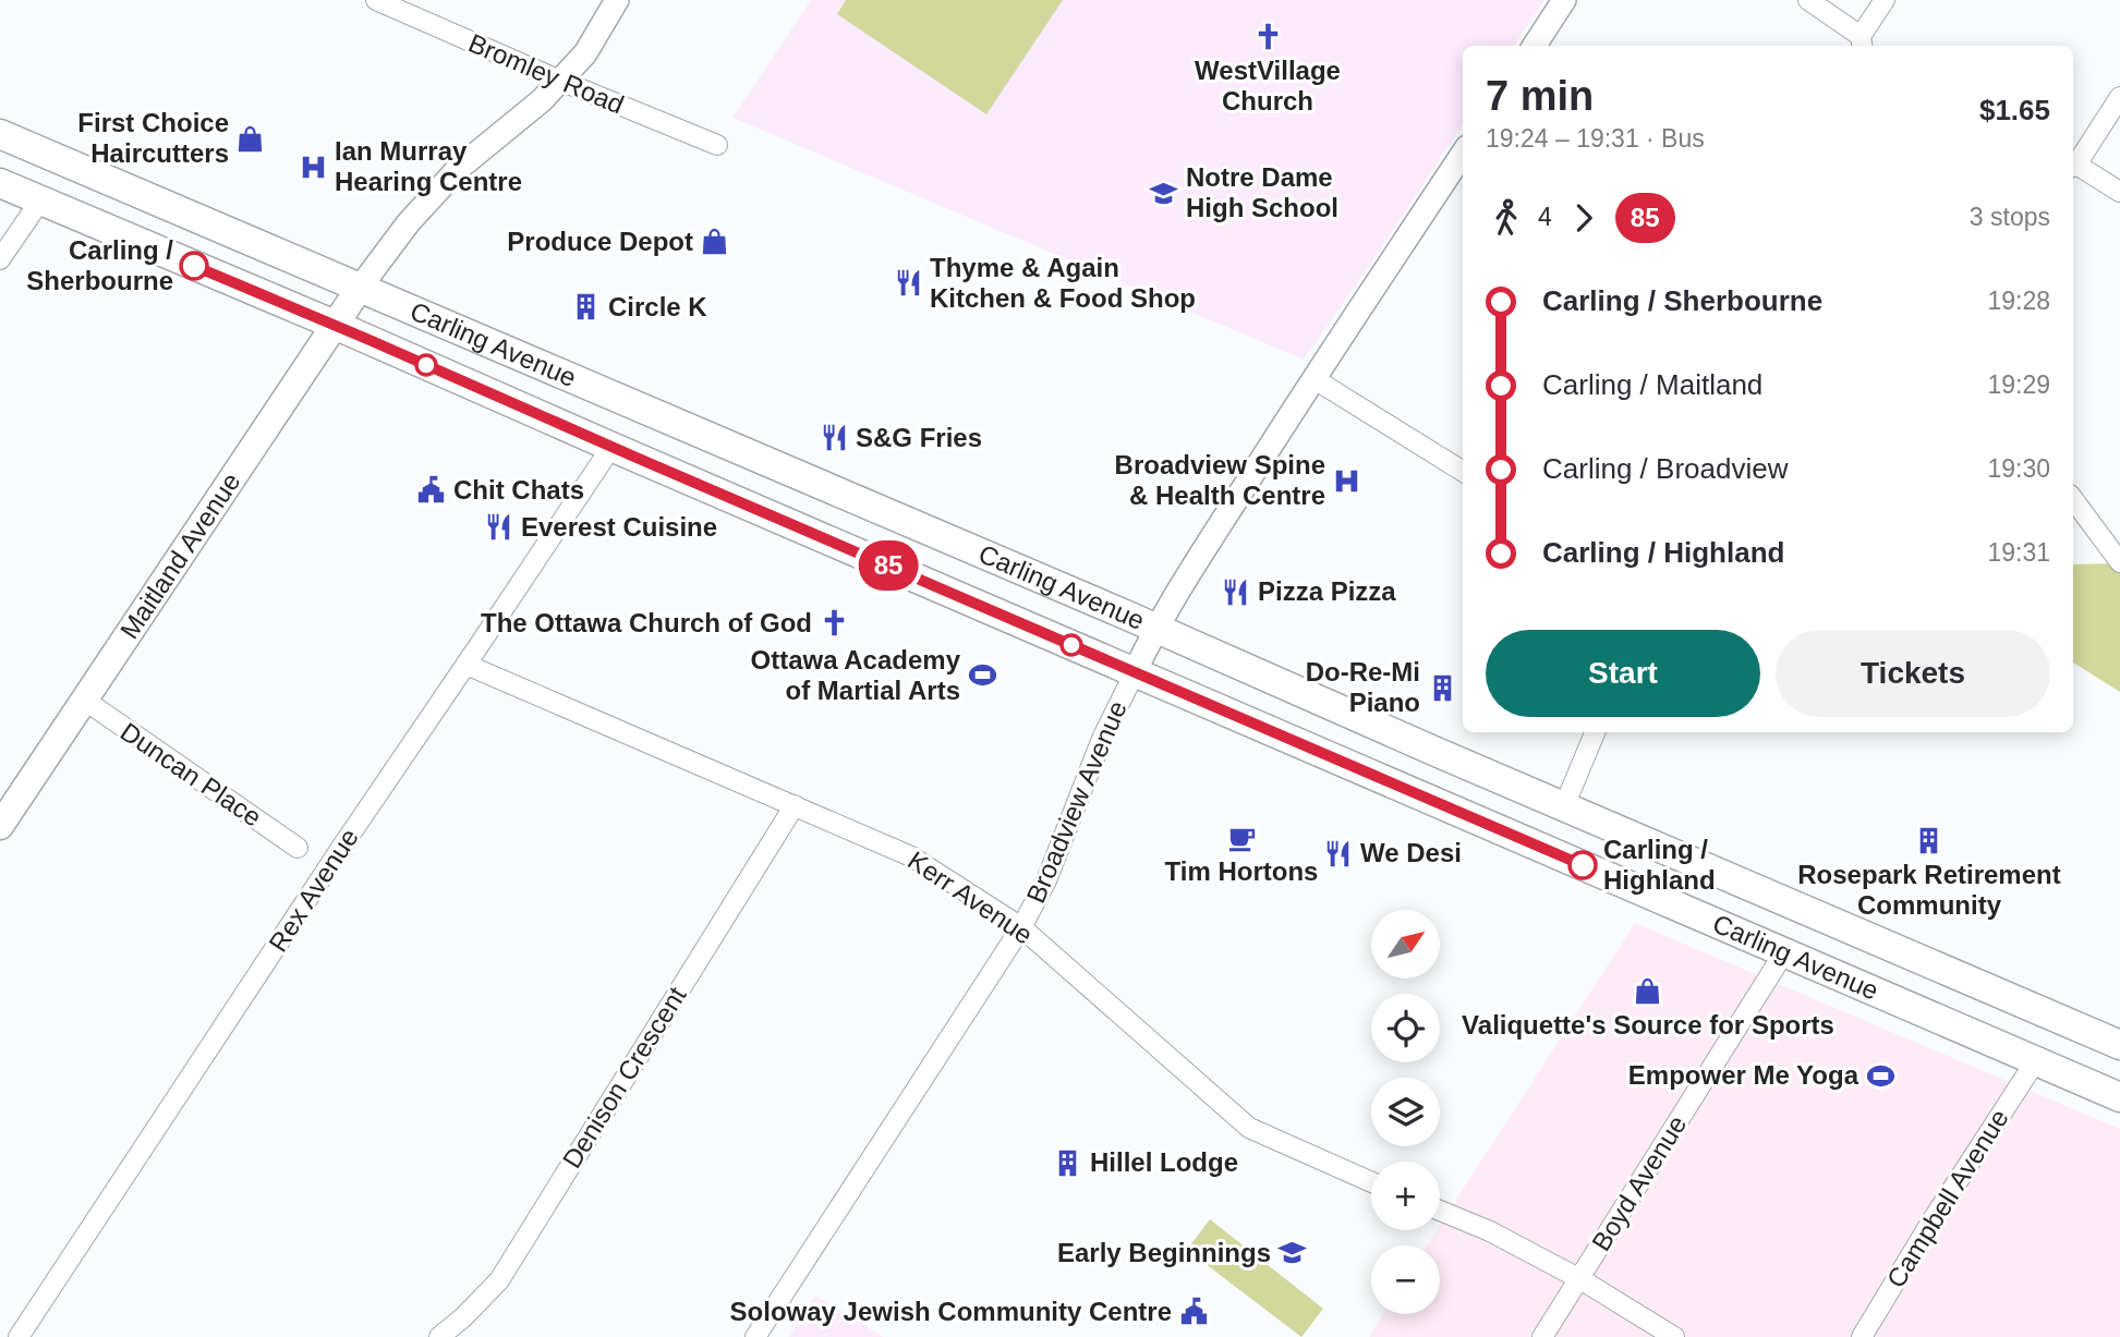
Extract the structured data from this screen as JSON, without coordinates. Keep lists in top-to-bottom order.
{
  "streets": {
    "main road": ["Carling Avenue", "Maitland Avenue"],
    "street": [
      "Bromley Road",
      "Duncan Place",
      "Broadview Avenue",
      "Rex Avenue",
      "Kerr Avenue",
      "Denison Crescent",
      "Boyd Avenue",
      "Campbell Avenue"
    ]
  },
  "crossings": [
    ["Carling Avenue", "Maitland Avenue"],
    ["Carling Avenue", "Broadview Avenue"],
    ["Carling Avenue", "Rex Avenue"],
    ["Carling Avenue", "Boyd Avenue"],
    ["Carling Avenue", "Campbell Avenue"],
    ["Maitland Avenue", "Duncan Place"],
    ["Broadview Avenue", "Kerr Avenue"],
    ["Rex Avenue", "Kerr Avenue"],
    ["Kerr Avenue", "Denison Crescent"]
  ],
  "places": {
    "church": ["WestVillage Church", "The Ottawa Church of God"],
    "shop": ["First Choice Haircutters", "Produce Depot", "Valiquette's Source for Sports"],
    "hospital": ["Ian Murray Hearing Centre", "Broadview Spine & Health Centre"],
    "school or university": ["Notre Dame High School", "Early Beginnings"],
    "other": ["Carling / Sherbourne", "Carling / Highland"],
    "restaurant": [
      "Thyme & Again Kitchen & Food Shop",
      "S&G Fries",
      "Everest Cuisine",
      "Pizza Pizza",
      "We Desi"
    ],
    "building": [
      "Circle K",
      "Do-Re-Mi Piano",
      "Rosepark Retirement Community",
      "Hillel Lodge"
    ],
    "public building": ["Chit Chats", "Soloway Jewish Community Centre"],
    "sports": ["Ottawa Academy of Martial Arts", "Empower Me Yoga"],
    "cafe": ["Tim Hortons"]
  },
  "lines": ["bus line 85"],
  "north": "top right",
  "page": {
    "on_map": "85",
    "heading": ["7 min", "19:24 – 19:31 · Bus", "$1.65"],
    "legs": ["4", "85", "3 stops"],
    "list": [
      {
        "name": "Carling / Sherbourne",
        "value": "19:28"
      },
      {
        "name": "Carling / Maitland",
        "value": "19:29"
      },
      {
        "name": "Carling / Broadview",
        "value": "19:30"
      },
      {
        "name": "Carling / Highland",
        "value": "19:31"
      }
    ],
    "buttons": ["Start", "Tickets"],
    "map_buttons": ["+", "−"]
  }
}
